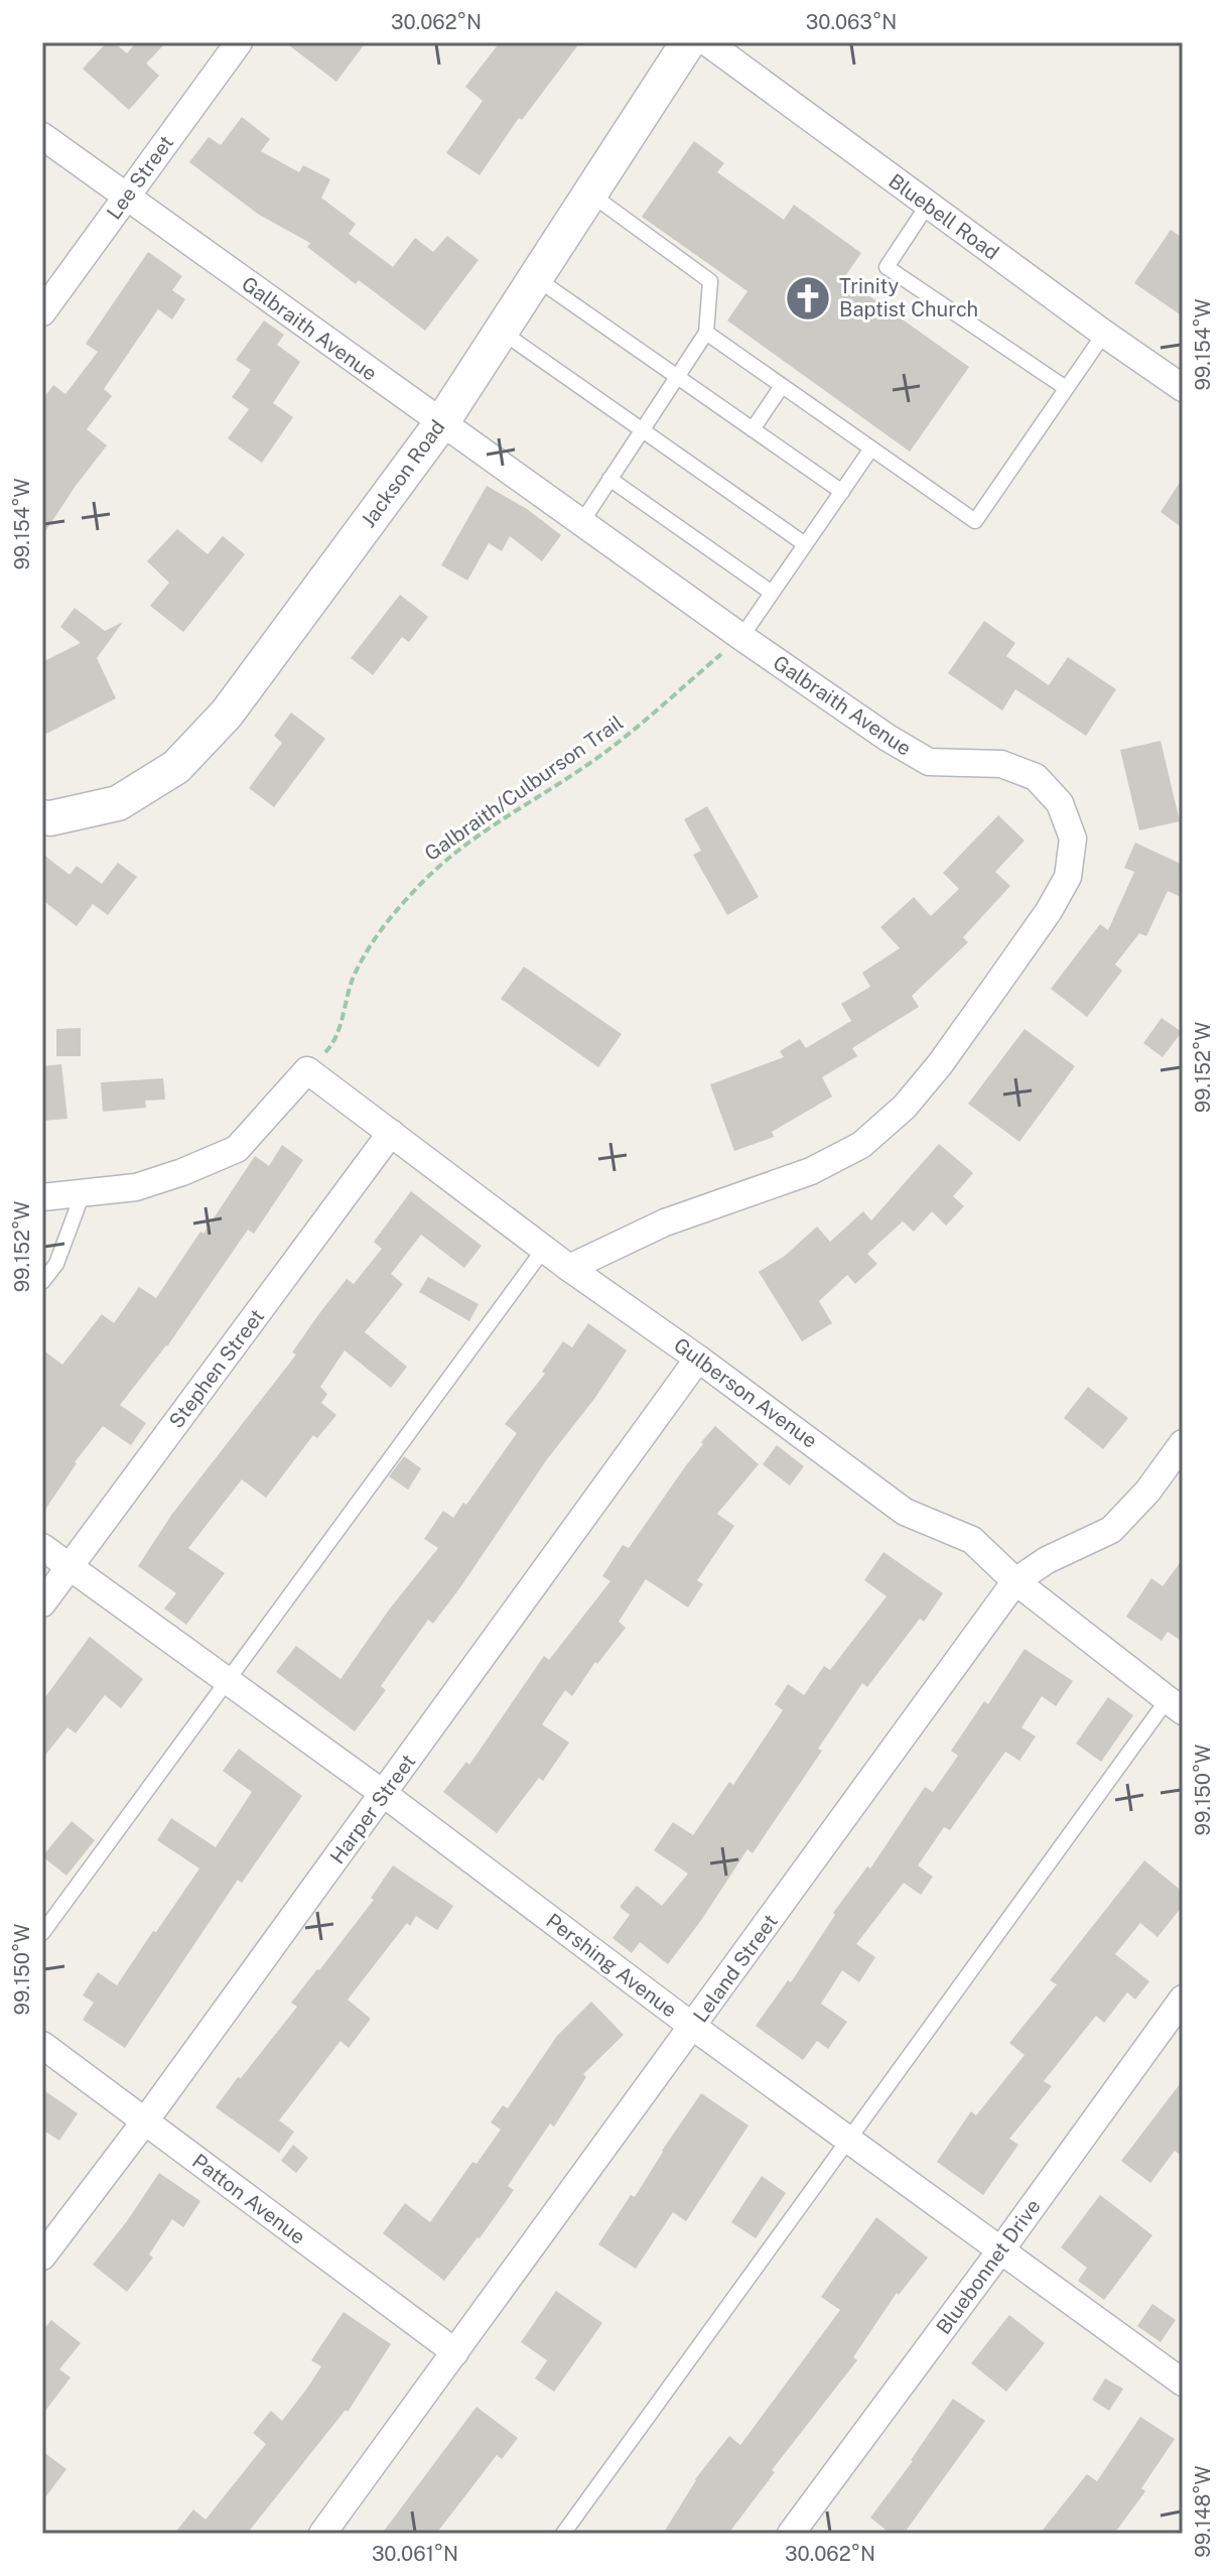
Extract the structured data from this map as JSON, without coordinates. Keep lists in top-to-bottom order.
{
  "streets": {
    "street": [
      "Lee Street",
      "Bluebell Road",
      "Galbraith Avenue",
      "Jackson Road",
      "Stephen Street",
      "Gulberson Avenue",
      "Harper Street",
      "Pershing Avenue",
      "Leland Street",
      "Patton Avenue",
      "Bluebonnet Drive"
    ],
    "path": ["Galbraith/Culburson Trail"]
  },
  "crossings": [
    ["Lee Street", "Galbraith Avenue"],
    ["Galbraith Avenue", "Jackson Road"],
    ["Galbraith Avenue", "Galbraith/Culburson Trail"],
    ["Galbraith Avenue", "Gulberson Avenue"],
    ["Galbraith/Culburson Trail", "Gulberson Avenue"],
    ["Stephen Street", "Gulberson Avenue"],
    ["Stephen Street", "Pershing Avenue"],
    ["Gulberson Avenue", "Harper Street"],
    ["Gulberson Avenue", "Leland Street"],
    ["Harper Street", "Pershing Avenue"],
    ["Harper Street", "Patton Avenue"],
    ["Pershing Avenue", "Leland Street"],
    ["Pershing Avenue", "Bluebonnet Drive"],
    ["Leland Street", "Patton Avenue"]
  ],
  "places": {
    "church": ["Trinity Baptist Church"]
  },
  "coordinates": [
    "30.062°N",
    "30.063°N",
    "99.154°W",
    "99.152°W",
    "99.150°W",
    "99.148°W",
    "30.061°N"
  ]
}
